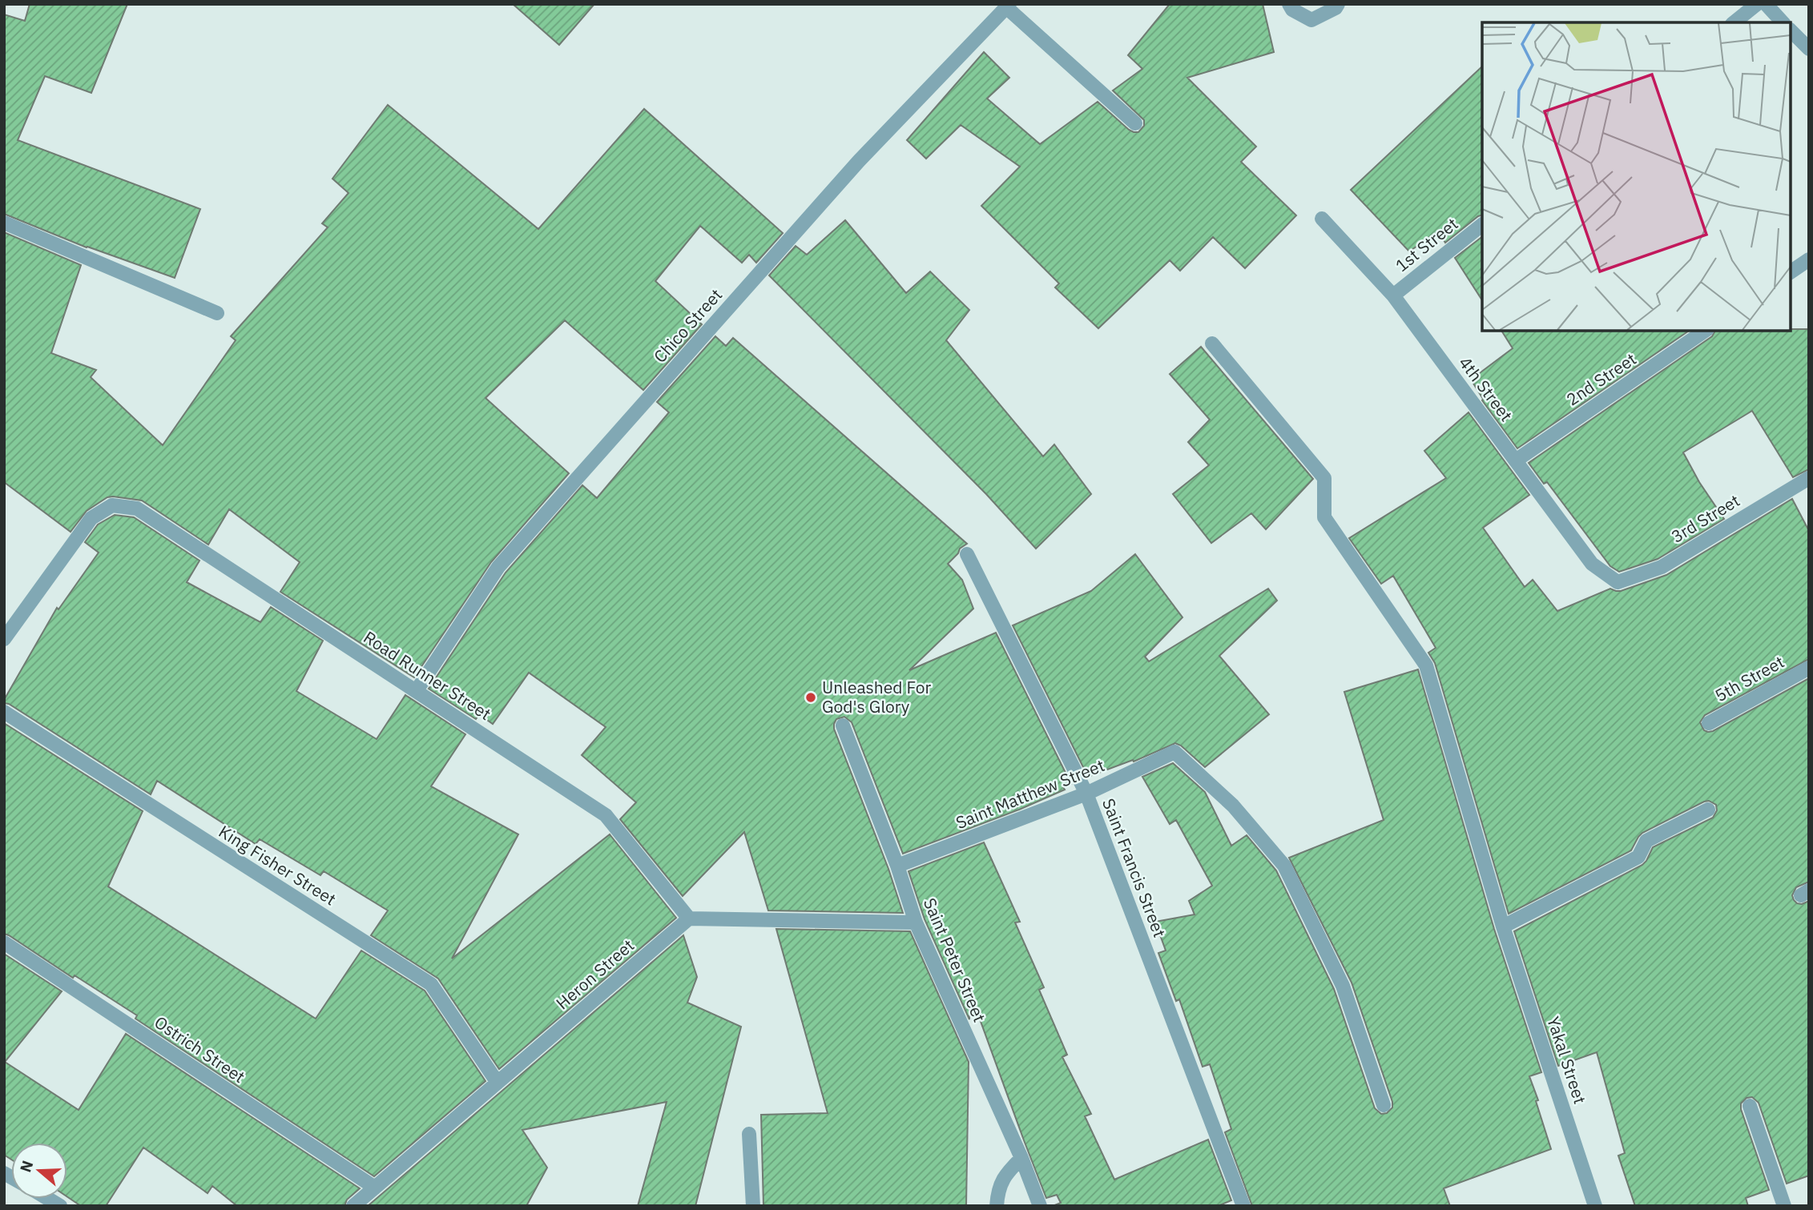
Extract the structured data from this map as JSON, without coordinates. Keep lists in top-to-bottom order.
{
  "streets": {
    "street": [
      "1st Street",
      "Chico Street",
      "2nd Street",
      "4th Street",
      "3rd Street",
      "Road Runner Street",
      "5th Street",
      "Saint Matthew Street",
      "King Fisher Street",
      "Saint Francis Street",
      "Saint Peter Street",
      "Heron Street",
      "Ostrich Street",
      "Yakal Street"
    ]
  },
  "crossings": [
    ["1st Street", "4th Street"],
    ["Chico Street", "Road Runner Street"],
    ["2nd Street", "4th Street"],
    ["4th Street", "3rd Street"],
    ["Road Runner Street", "Heron Street"],
    ["Saint Matthew Street", "Saint Francis Street"],
    ["Saint Matthew Street", "Saint Peter Street"],
    ["King Fisher Street", "Heron Street"],
    ["Heron Street", "Ostrich Street"]
  ],
  "places": ["Unleashed For God's Glory"],
  "north": "left"
}
